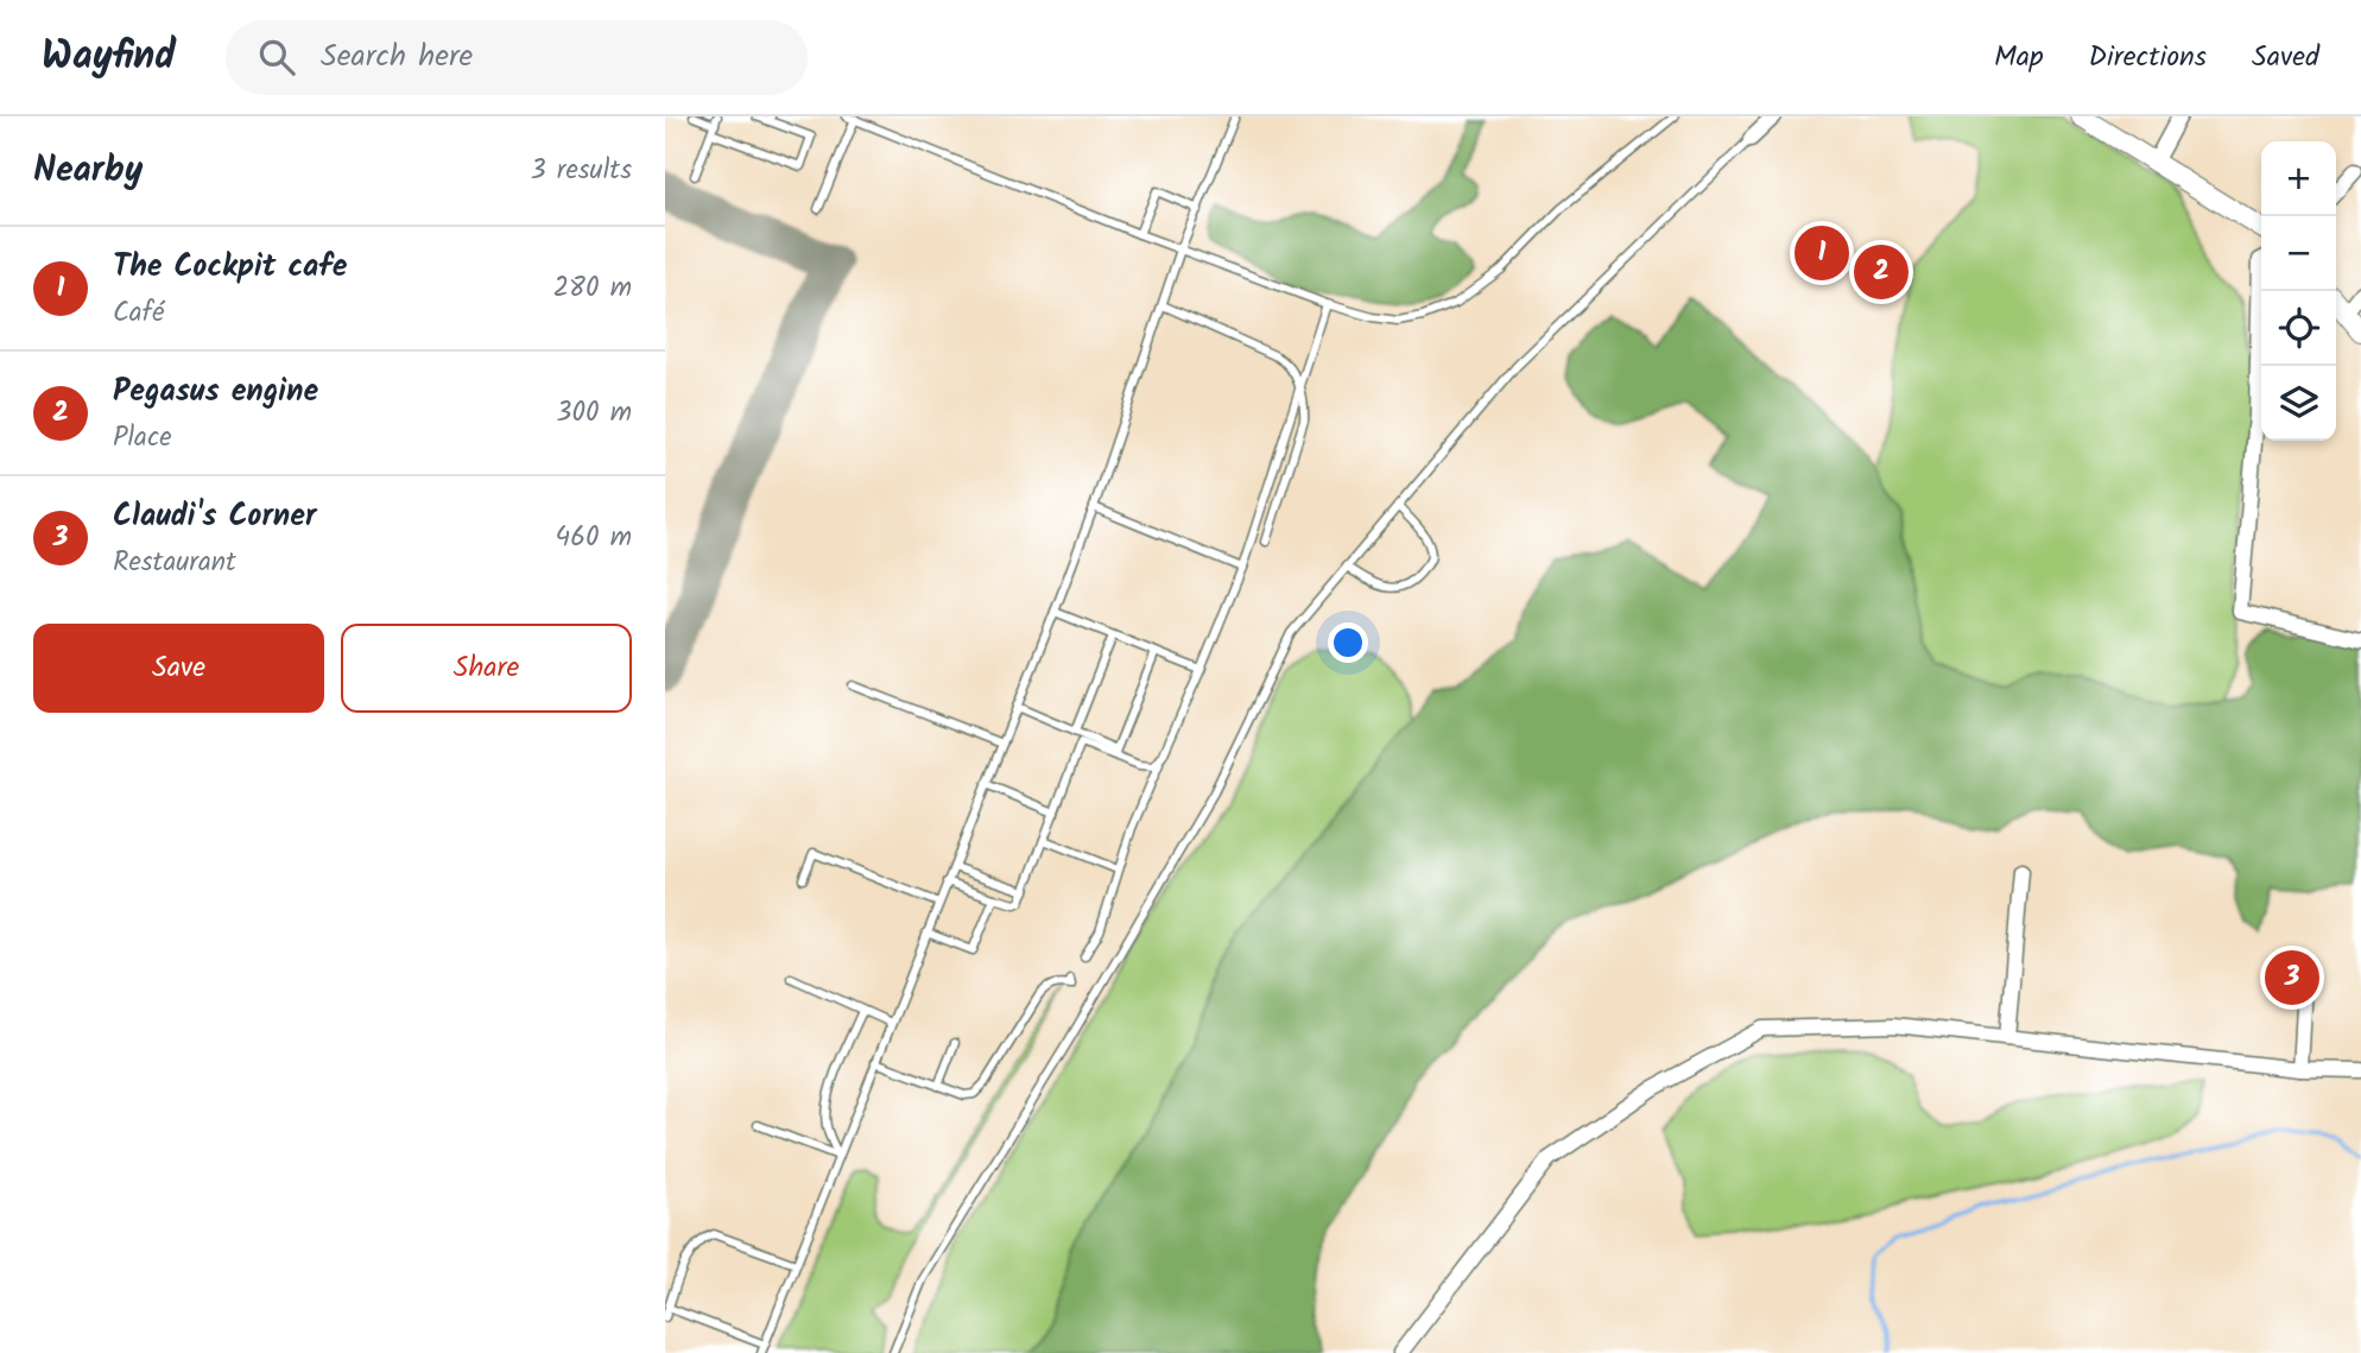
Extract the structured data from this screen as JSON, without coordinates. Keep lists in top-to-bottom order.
{
  "page": {
    "header": "Wayfind",
    "search": "Search here",
    "nav": ["Map", "Directions", "Saved"],
    "heading": ["Nearby", "3 results"],
    "map_buttons": ["+", "−"],
    "pins": ["1", "2", "3"],
    "list": [
      {
        "mark": "1",
        "name": "The Cockpit cafe",
        "note": "Café",
        "value": "280 m"
      },
      {
        "mark": "2",
        "name": "Pegasus engine",
        "note": "Place",
        "value": "300 m"
      },
      {
        "mark": "3",
        "name": "Claudi's Corner",
        "note": "Restaurant",
        "value": "460 m"
      }
    ],
    "buttons": ["Save", "Share"]
  }
}
